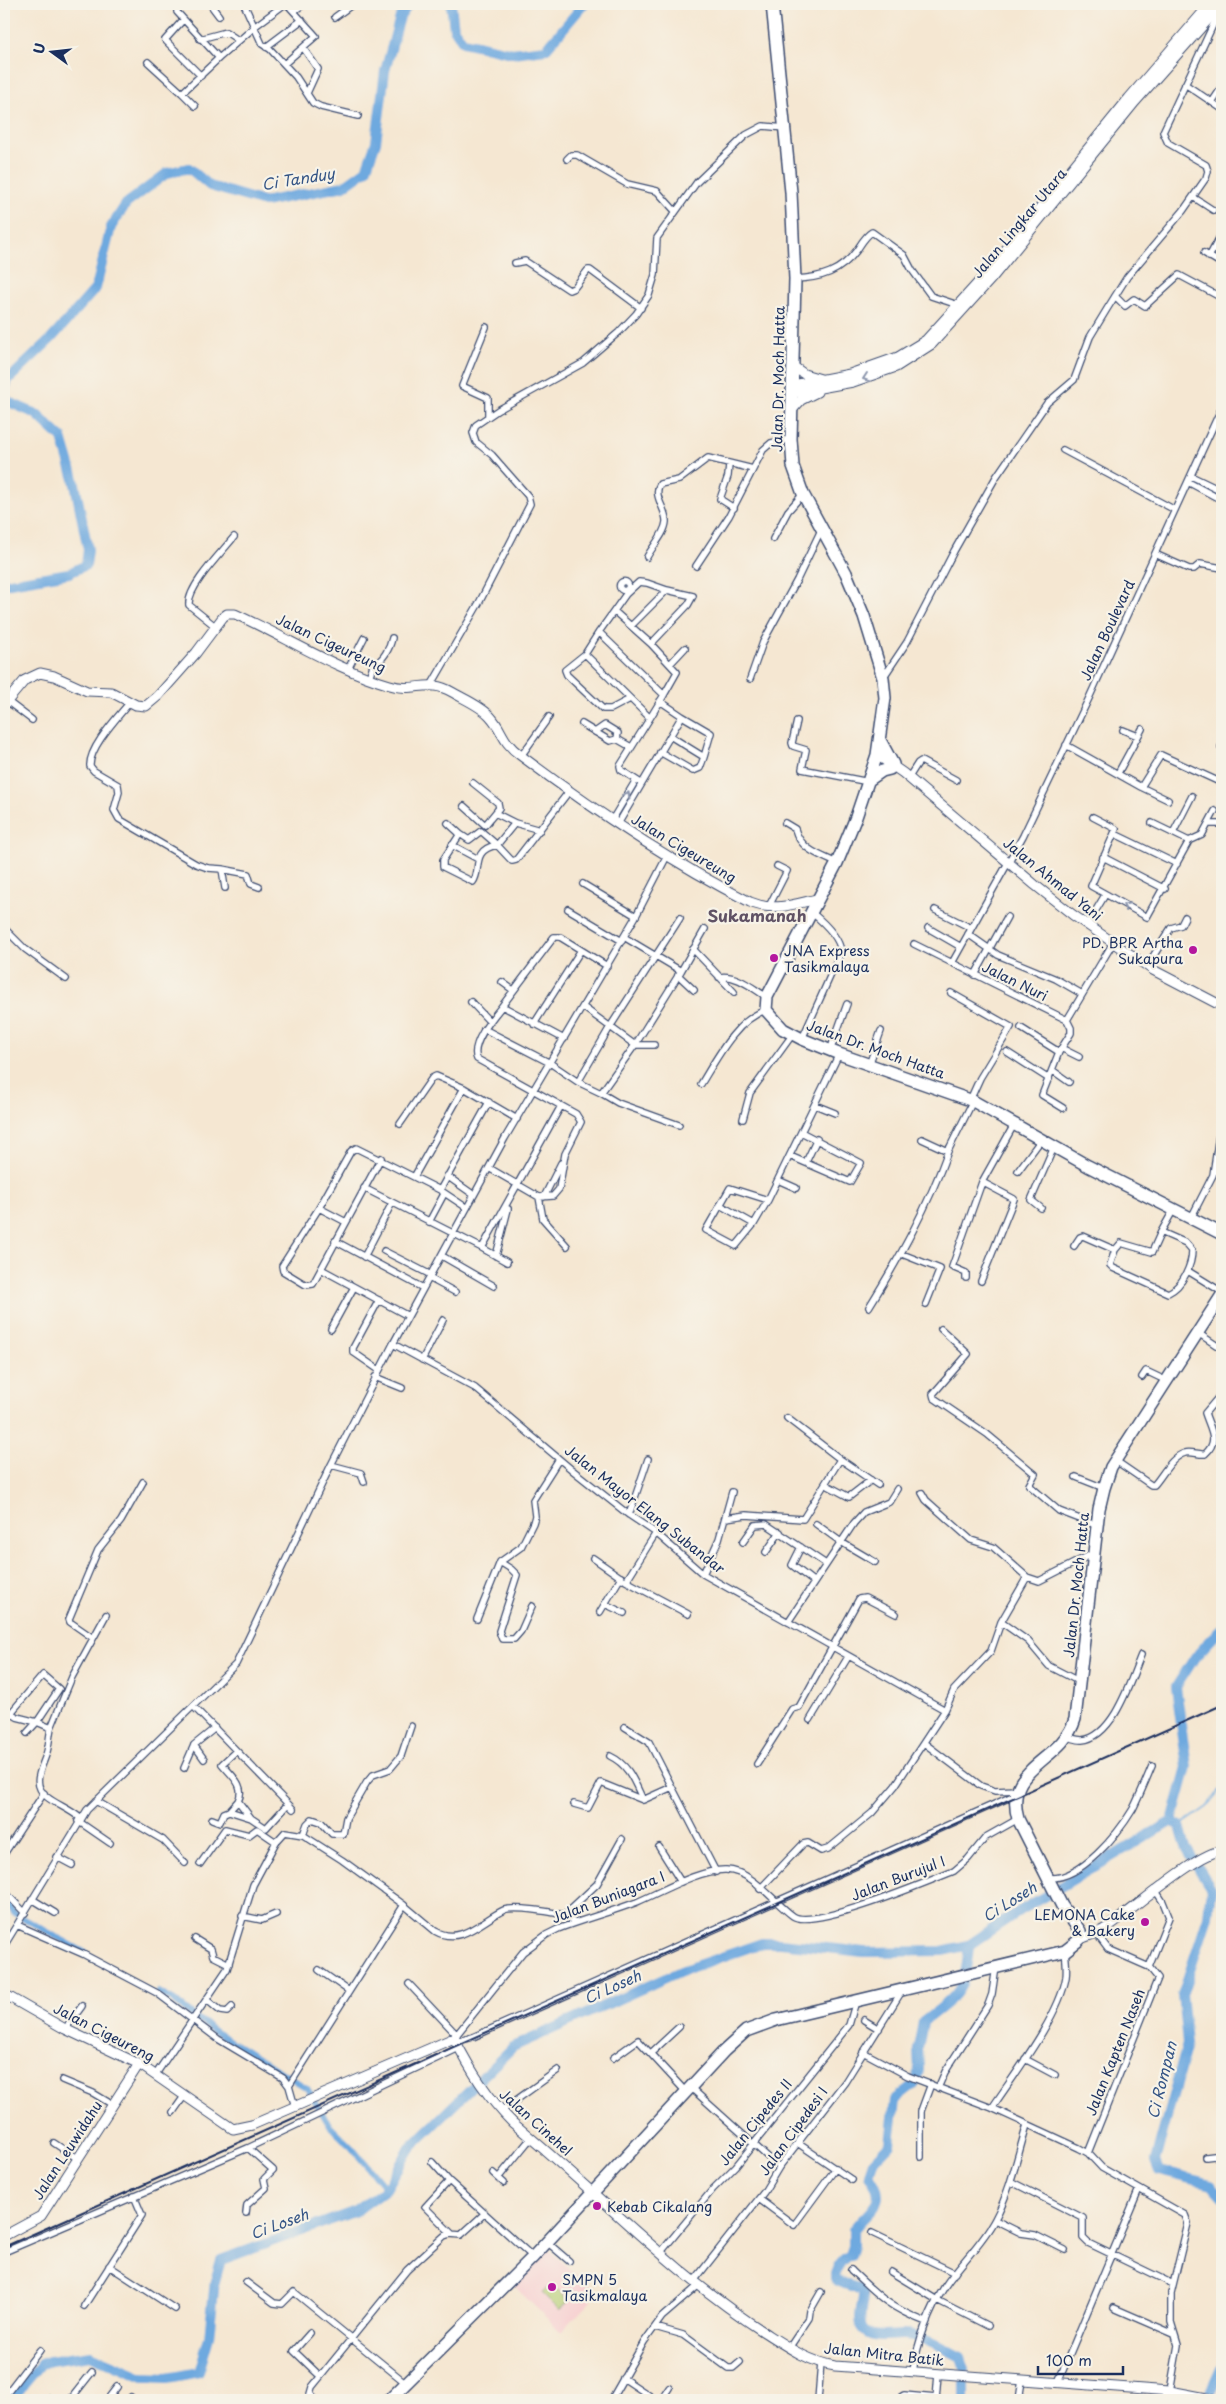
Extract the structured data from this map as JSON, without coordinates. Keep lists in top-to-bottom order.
{
  "streets": {
    "highway": ["Jalan Dr. Moch Hatta"],
    "street": [
      "Jalan Lingkar Utara",
      "Jalan Boulevard",
      "Jalan Cigeureung",
      "Jalan Ahmad Yani",
      "Jalan Nuri",
      "Jalan Mayor Elang Subandar",
      "Jalan Burujul I",
      "Jalan Buniagara I",
      "Jalan Cigeureng",
      "Jalan Kapten Naseh",
      "Jalan Cinehel",
      "Jalan Cipedes II",
      "Jalan Cipedesi I",
      "Jalan Leuwidahu",
      "Jalan Mitra Batik"
    ]
  },
  "crossings": [
    ["Jalan Lingkar Utara", "Jalan Dr. Moch Hatta"],
    ["Jalan Dr. Moch Hatta", "Jalan Ahmad Yani"],
    ["Jalan Boulevard", "Jalan Ahmad Yani"],
    ["Jalan Boulevard", "Jalan Nuri"],
    ["Jalan Burujul I", "Jalan Buniagara I"],
    ["Jalan Buniagara I", "Jalan Cinehel"],
    ["Jalan Cigeureng", "Jalan Leuwidahu"],
    ["Jalan Cinehel", "Jalan Mitra Batik"],
    ["Jalan Cipedes II", "Jalan Mitra Batik"],
    ["Jalan Cipedesi I", "Jalan Mitra Batik"]
  ],
  "districts": ["Sukamanah"],
  "water": ["Ci Tanduy", "Ci Loseh", "Ci Rompan"],
  "places": [
    "PD. BPR Artha Sukapura",
    "JNA Express Tasikmalaya",
    "LEMONA Cake & Bakery",
    "Kebab Cikalang",
    "SMPN 5 Tasikmalaya"
  ],
  "scale_bar": "100 m",
  "north": "left"
}
